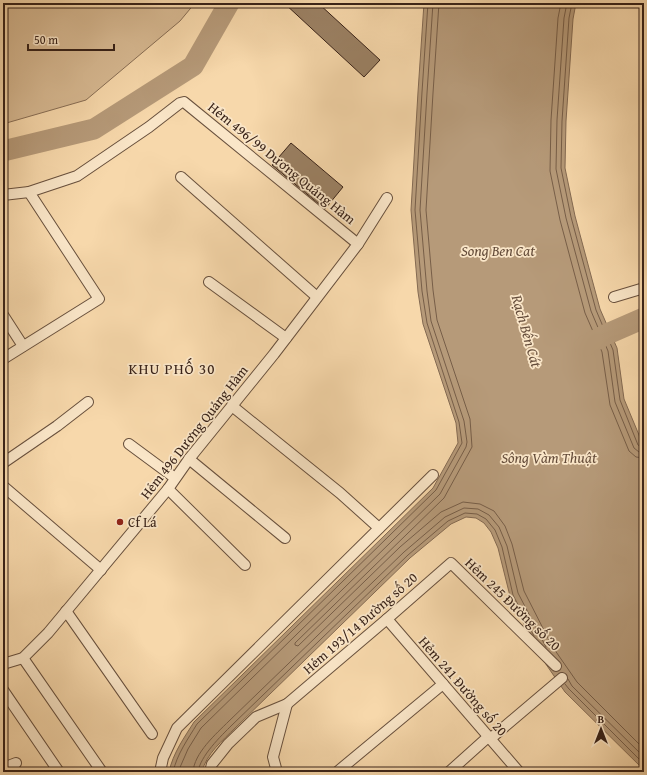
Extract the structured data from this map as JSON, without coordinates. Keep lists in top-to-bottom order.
{
  "streets": {
    "street": [
      "Hẻm 496/99 Dương Quảng Hàm",
      "Hẻm 496 Dương Quảng Hàm",
      "Hẻm 245 Đường số 20",
      "Hẻm 193/14 Đường số 20",
      "Hẻm 241 Đường số 20"
    ]
  },
  "crossings": [
    ["Hẻm 496/99 Dương Quảng Hàm", "Hẻm 496 Dương Quảng Hàm"],
    ["Hẻm 245 Đường số 20", "Hẻm 193/14 Đường số 20"],
    ["Hẻm 193/14 Đường số 20", "Hẻm 241 Đường số 20"]
  ],
  "districts": ["KHU PHỐ 30"],
  "water": ["Song Ben Cat", "Rạch Bến Cát", "Sông Vàm Thuật"],
  "places": ["Cf Lá"],
  "scale_bar": "50 m",
  "north": "top"
}
